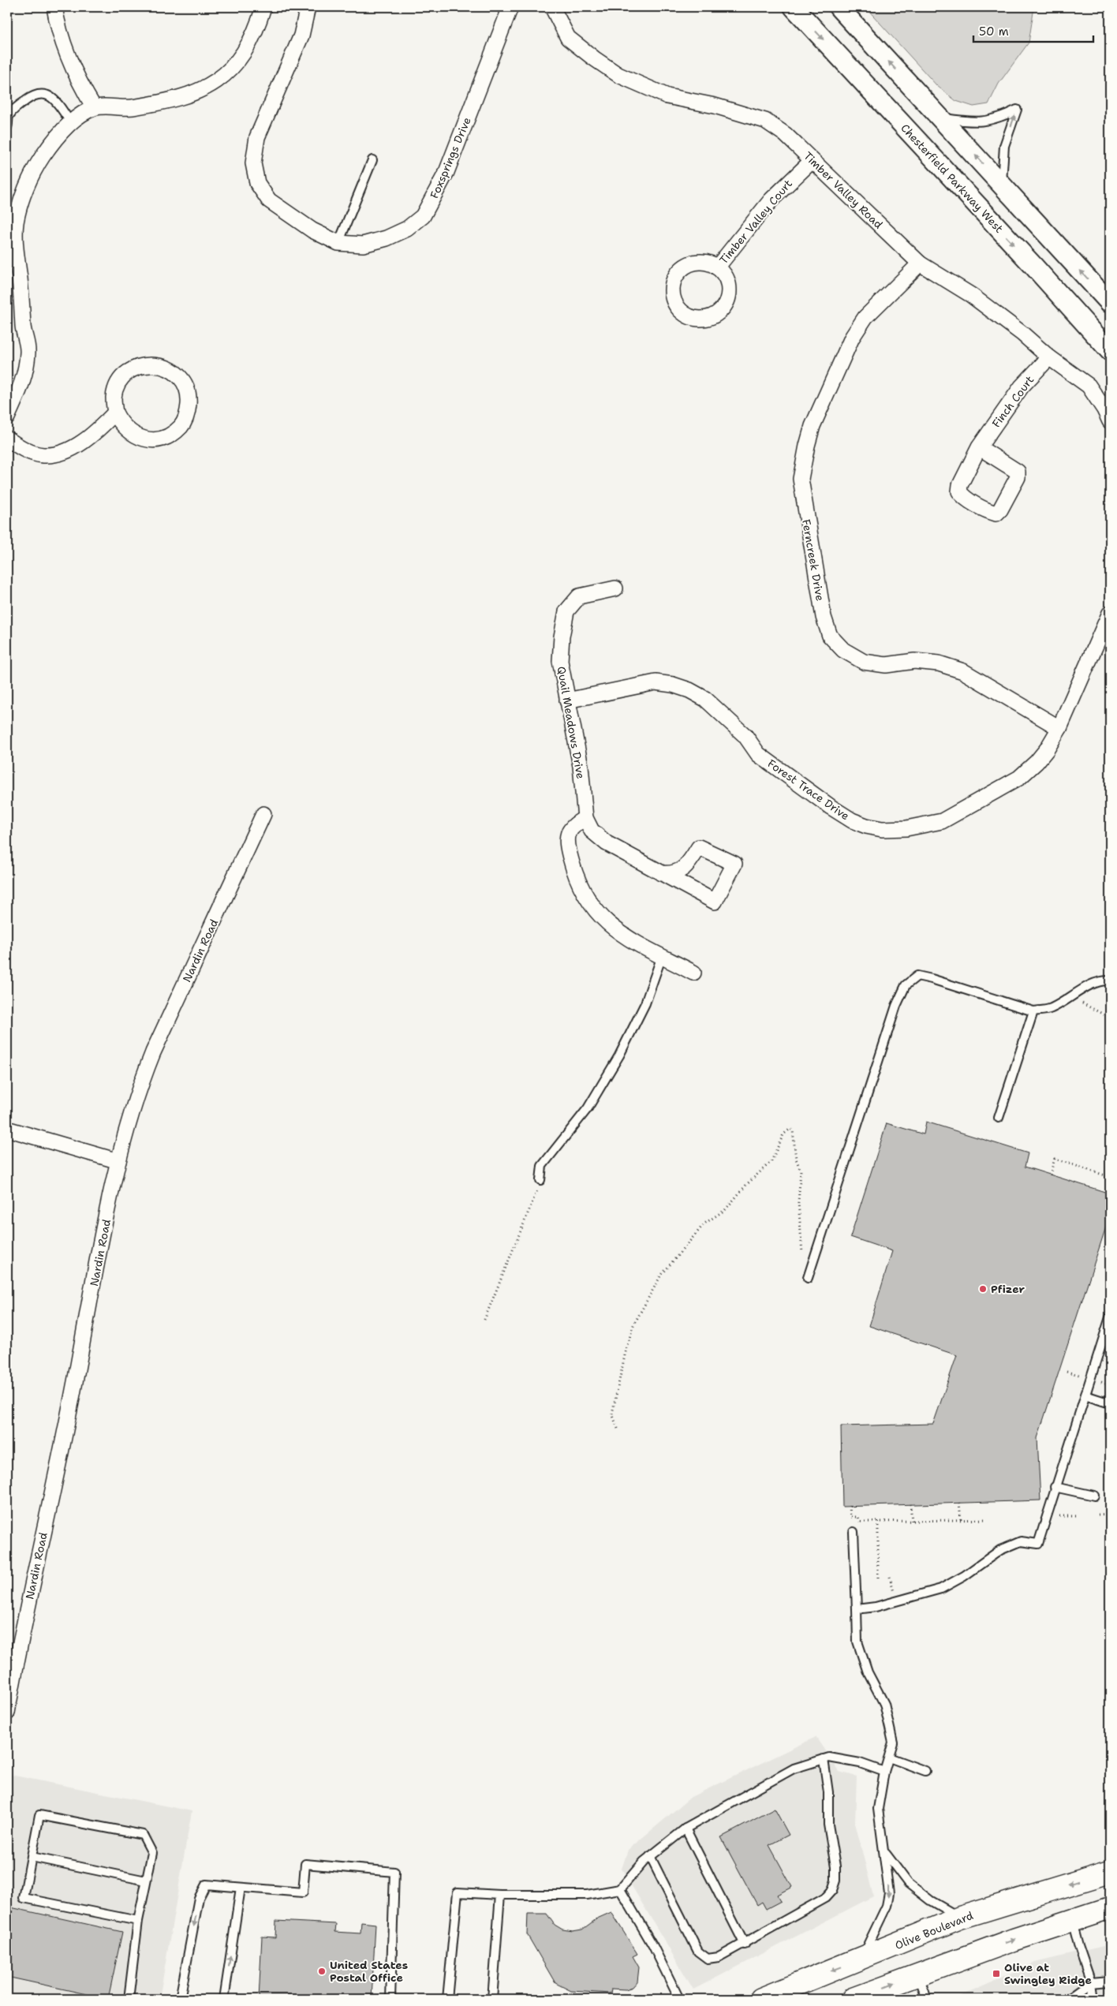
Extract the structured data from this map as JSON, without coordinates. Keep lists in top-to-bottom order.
{
  "streets": {
    "main road": ["Olive Boulevard"],
    "street": [
      "Foxsprings Drive",
      "Chesterfield Parkway West",
      "Timber Valley Road",
      "Timber Valley Court",
      "Finch Court",
      "Ferncreek Drive",
      "Quail Meadows Drive",
      "Forest Trace Drive",
      "Nardin Road"
    ]
  },
  "crossings": [
    ["Timber Valley Road", "Timber Valley Court"],
    ["Timber Valley Road", "Finch Court"],
    ["Timber Valley Road", "Ferncreek Drive"],
    ["Ferncreek Drive", "Forest Trace Drive"],
    ["Quail Meadows Drive", "Forest Trace Drive"]
  ],
  "places": {
    "other": ["Pfizer", "United States Postal Office"],
    "transit": ["Olive at Swingley Ridge"]
  },
  "scale_bar": "50 m"
}
